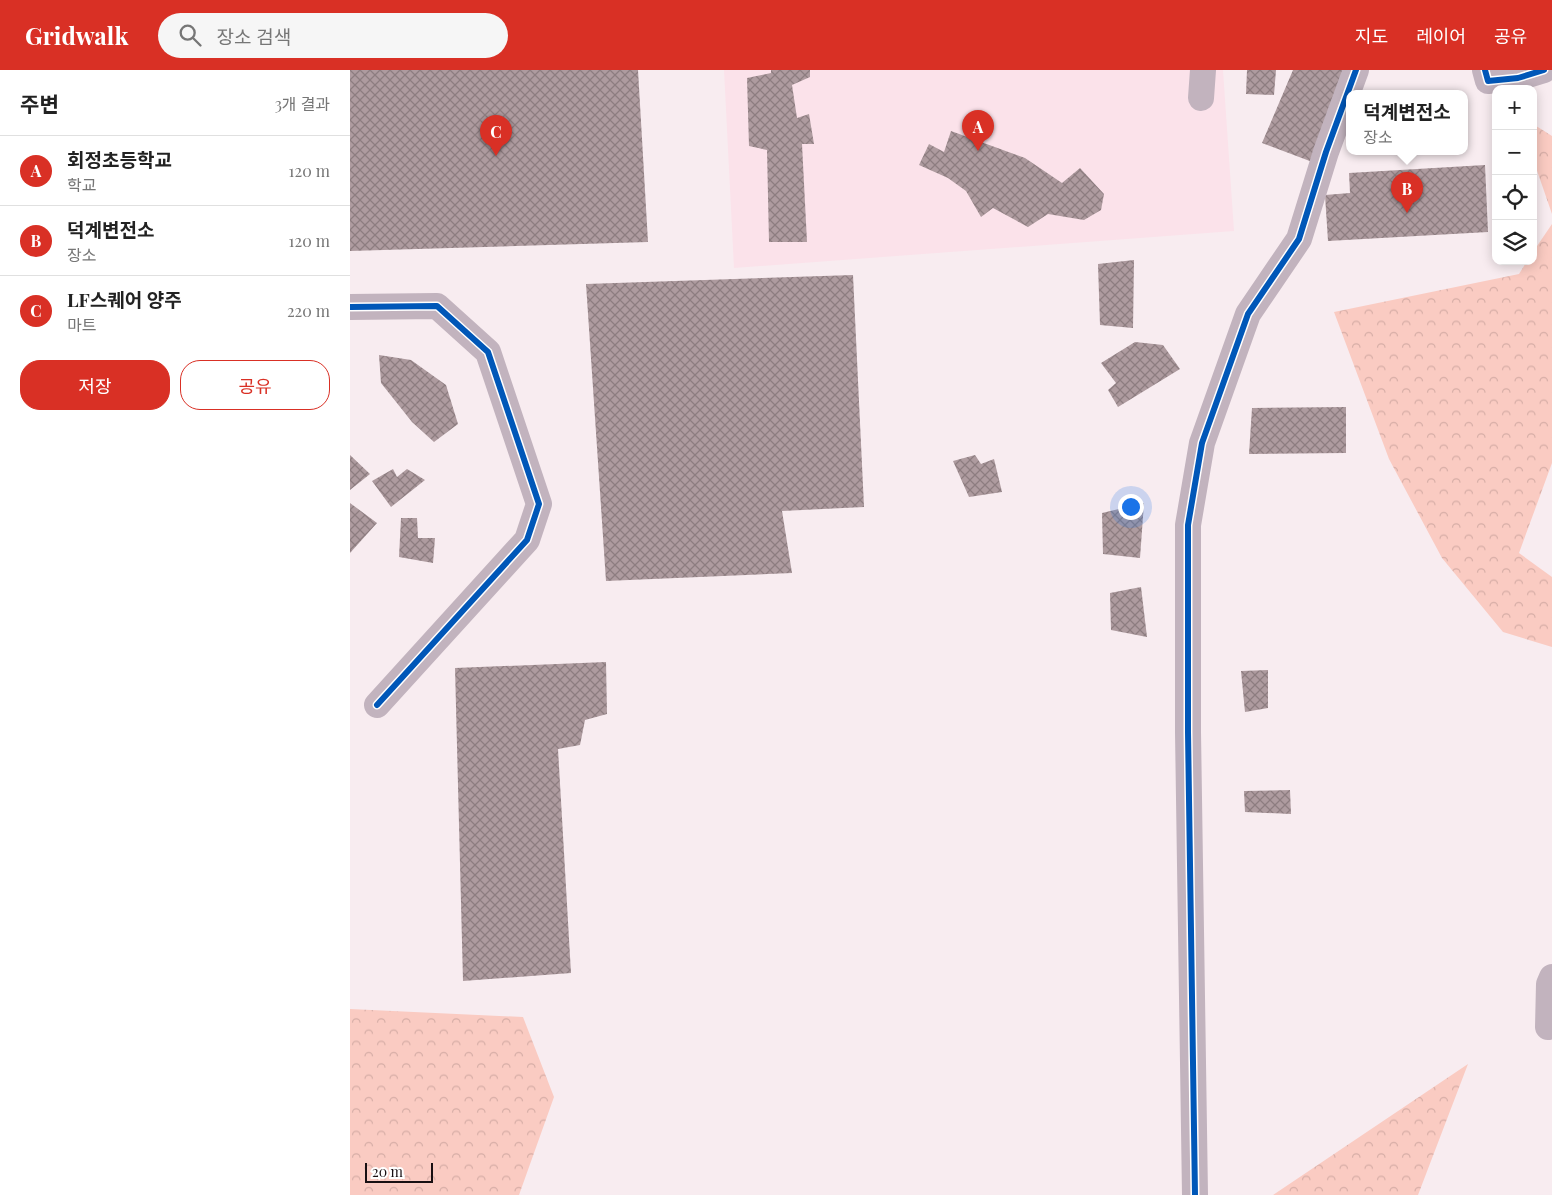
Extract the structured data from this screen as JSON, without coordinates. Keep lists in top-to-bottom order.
{
  "scale_bar": "20 m",
  "page": {
    "header": "Gridwalk",
    "search": "장소 검색",
    "nav": ["지도", "레이어", "공유"],
    "heading": ["주변", "3개 결과"],
    "map_buttons": ["+", "−"],
    "popup": ["덕계변전소", "장소"],
    "pins": ["A", "C", "B"],
    "list": [
      {
        "mark": "A",
        "name": "회정초등학교",
        "note": "학교",
        "value": "120 m"
      },
      {
        "mark": "B",
        "name": "덕계변전소",
        "note": "장소",
        "value": "120 m"
      },
      {
        "mark": "C",
        "name": "LF스퀘어 양주",
        "note": "마트",
        "value": "220 m"
      }
    ],
    "buttons": ["저장", "공유"],
    "scale": "20 m"
  }
}
